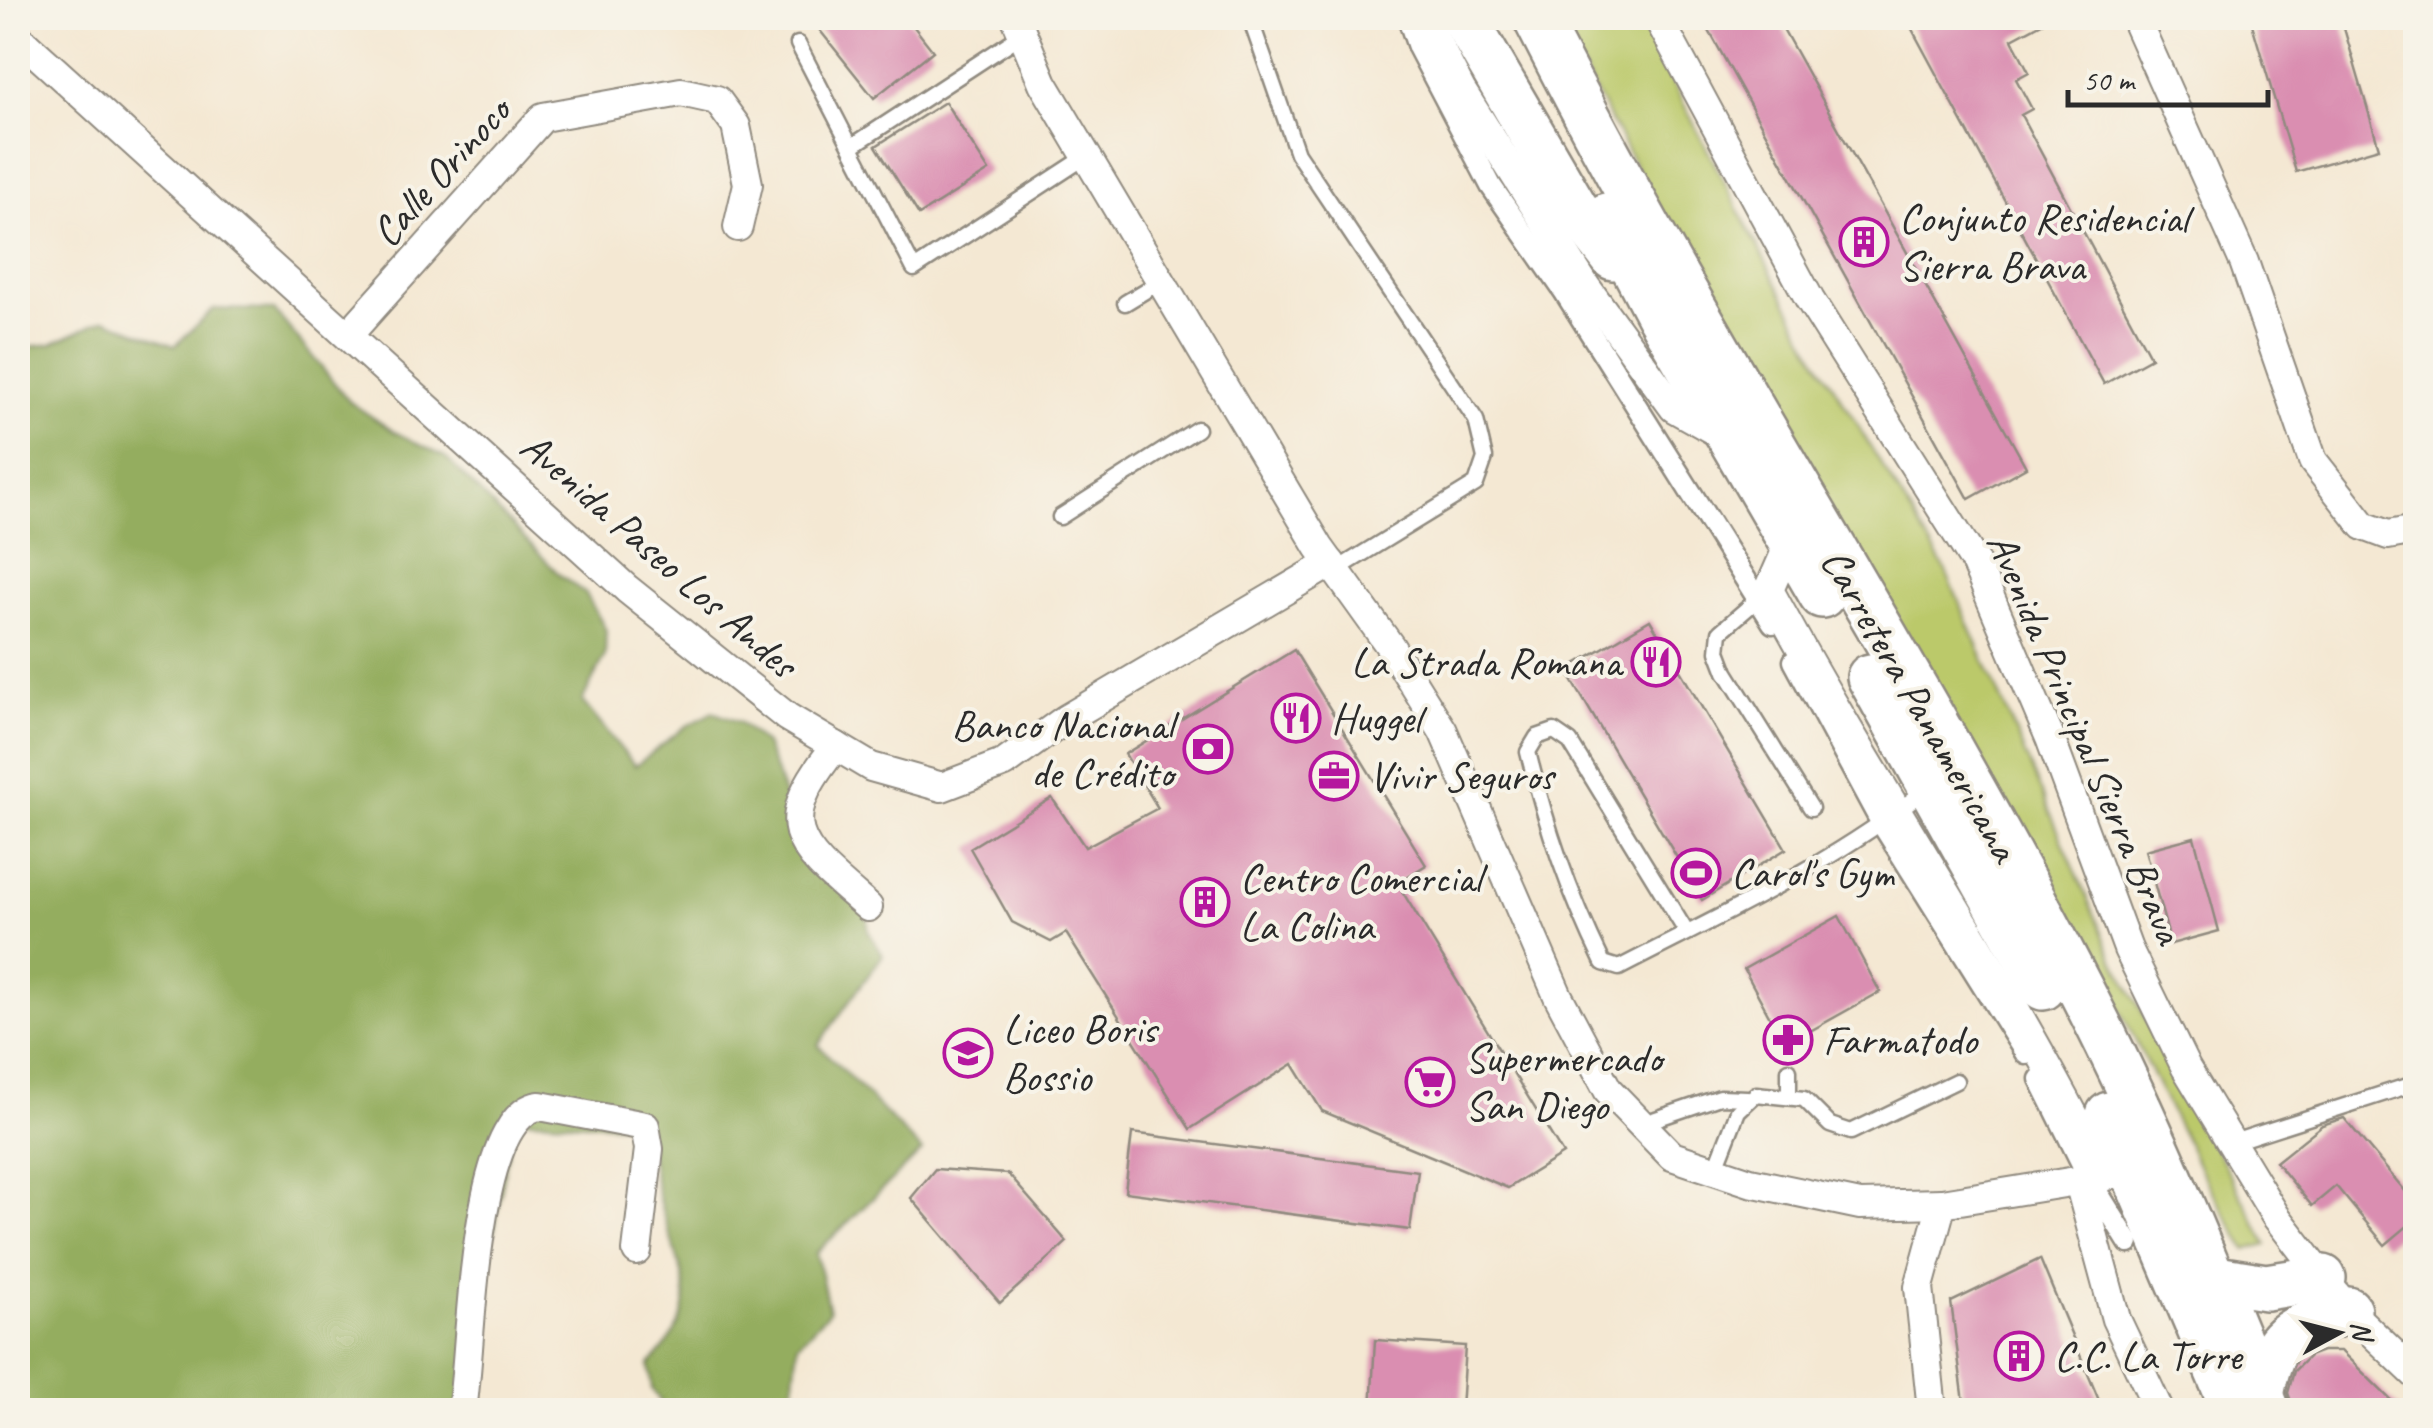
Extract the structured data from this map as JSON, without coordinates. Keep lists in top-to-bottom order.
{
  "streets": {
    "main road": ["Carretera Panamericana"],
    "street": ["Calle Orinoco", "Avenida Paseo Los Andes", "Avenida Principal Sierra Brava"]
  },
  "crossings": [
    ["Calle Orinoco", "Avenida Paseo Los Andes"]
  ],
  "places": {
    "building": ["Conjunto Residencial Sierra Brava", "Centro Comercial La Colina", "C.C. La Torre"],
    "restaurant": ["La Strada Romana", "Huggel"],
    "bank": ["Banco Nacional de Crédito"],
    "office": ["Vivir Seguros"],
    "sports": ["Carol's Gym"],
    "pharmacy": ["Farmatodo"],
    "school or university": ["Liceo Boris Bossio"],
    "supermarket": ["Supermercado San Diego"]
  },
  "scale_bar": "50 m",
  "north": "right"
}
